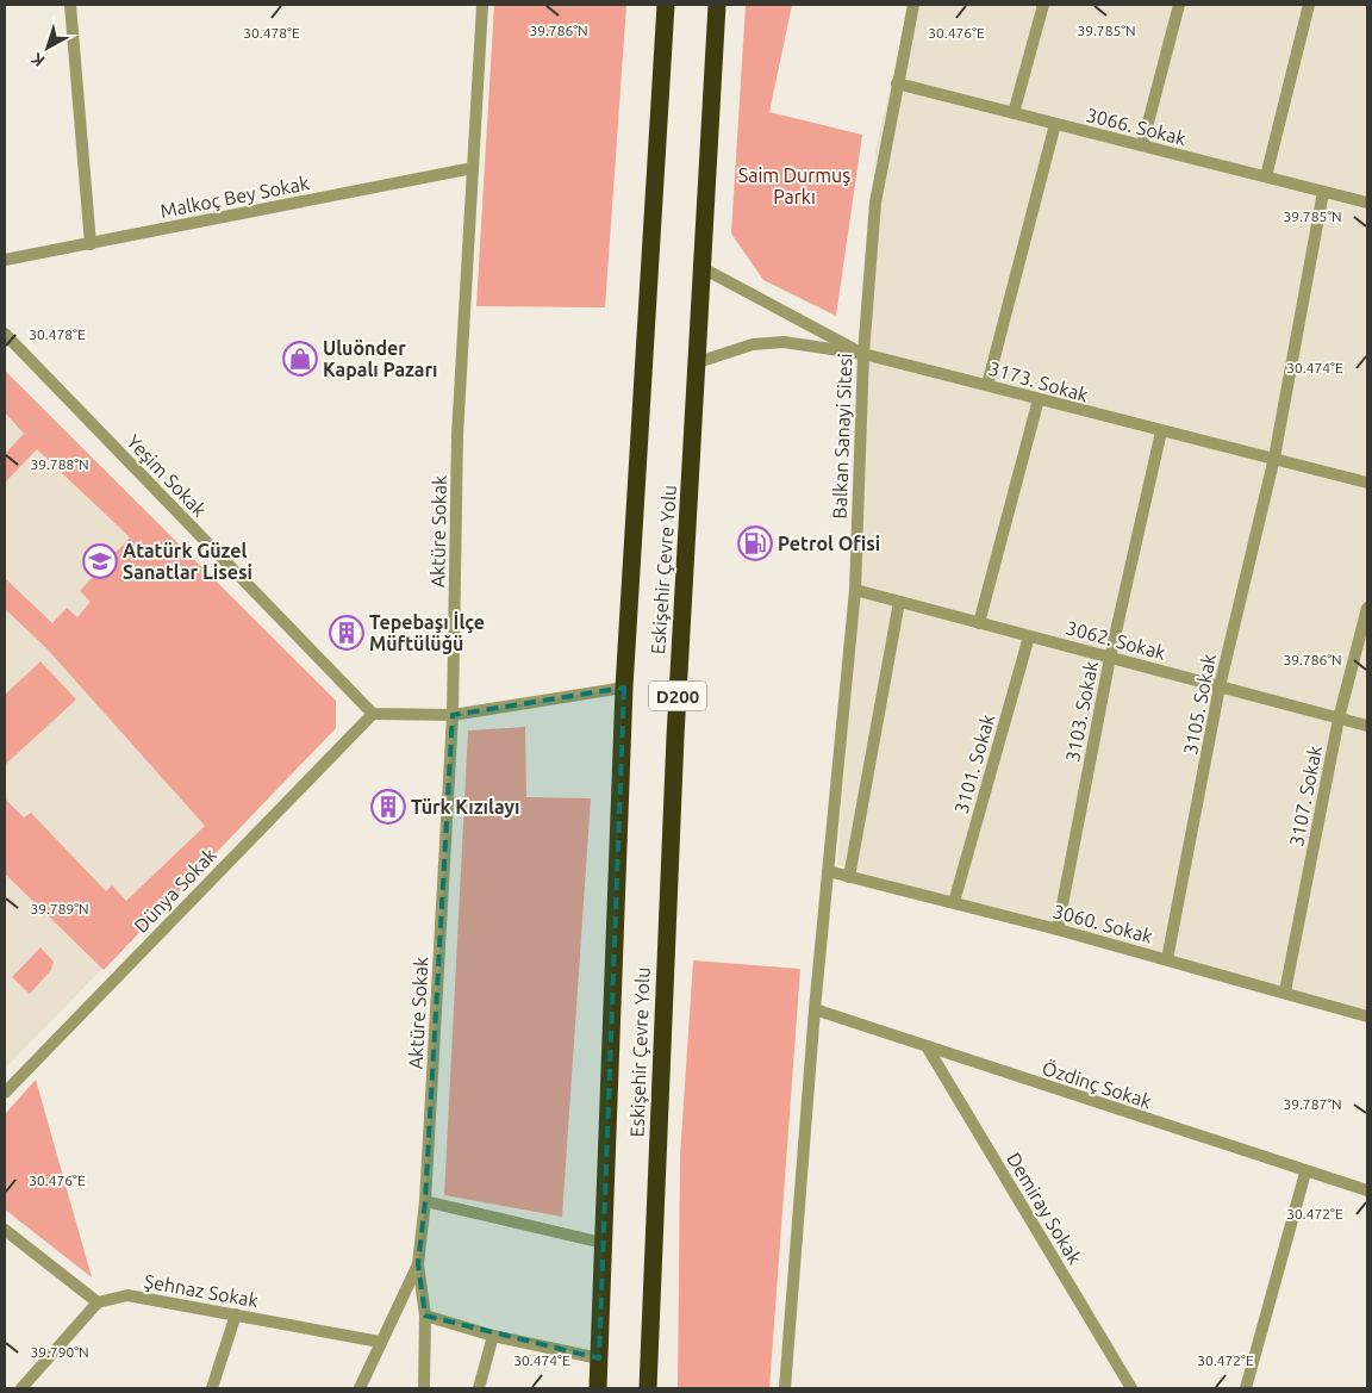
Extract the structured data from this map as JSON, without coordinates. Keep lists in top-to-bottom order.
{
  "streets": {
    "highway": ["Eskişehir Çevre Yolu", "D200"],
    "street": [
      "3066. Sokak",
      "Malkoç Bey Sokak",
      "3173. Sokak",
      "Balkan Sanayi Sitesi",
      "Yeşim Sokak",
      "Aktüre Sokak",
      "3062. Sokak",
      "3105. Sokak",
      "3103. Sokak",
      "3101. Sokak",
      "3107. Sokak",
      "Dünya Sokak",
      "3060. Sokak",
      "Özdinç Sokak",
      "Demiray Sokak",
      "Şehnaz Sokak"
    ]
  },
  "crossings": [
    ["3066. Sokak", "Balkan Sanayi Sitesi"],
    ["3066. Sokak", "3105. Sokak"],
    ["Malkoç Bey Sokak", "Aktüre Sokak"],
    ["3173. Sokak", "Balkan Sanayi Sitesi"],
    ["3173. Sokak", "Eskişehir Çevre Yolu"],
    ["3173. Sokak", "3105. Sokak"],
    ["3173. Sokak", "3103. Sokak"],
    ["Balkan Sanayi Sitesi", "3062. Sokak"],
    ["Balkan Sanayi Sitesi", "3060. Sokak"],
    ["Yeşim Sokak", "Dünya Sokak"],
    ["3062. Sokak", "3105. Sokak"],
    ["3062. Sokak", "3103. Sokak"],
    ["3062. Sokak", "3101. Sokak"],
    ["3062. Sokak", "3107. Sokak"],
    ["3105. Sokak", "3060. Sokak"],
    ["3103. Sokak", "3060. Sokak"],
    ["3101. Sokak", "3060. Sokak"],
    ["3107. Sokak", "3060. Sokak"],
    ["Özdinç Sokak", "Demiray Sokak"]
  ],
  "parks": ["Saim Durmuş Parkı"],
  "places": {
    "shop": ["Uluönder Kapalı Pazarı"],
    "fuel station": ["Petrol Ofisi"],
    "school or university": ["Atatürk Güzel Sanatlar Lisesi"],
    "building": ["Tepebaşı İlçe Müftülüğü", "Türk Kızılayı"]
  },
  "north": "bottom left",
  "coordinates": [
    "39.786°N",
    "39.785°N",
    "30.478°E",
    "30.476°E",
    "30.474°E",
    "39.788°N",
    "39.789°N",
    "39.787°N",
    "30.472°E",
    "39.790°N"
  ]
}
